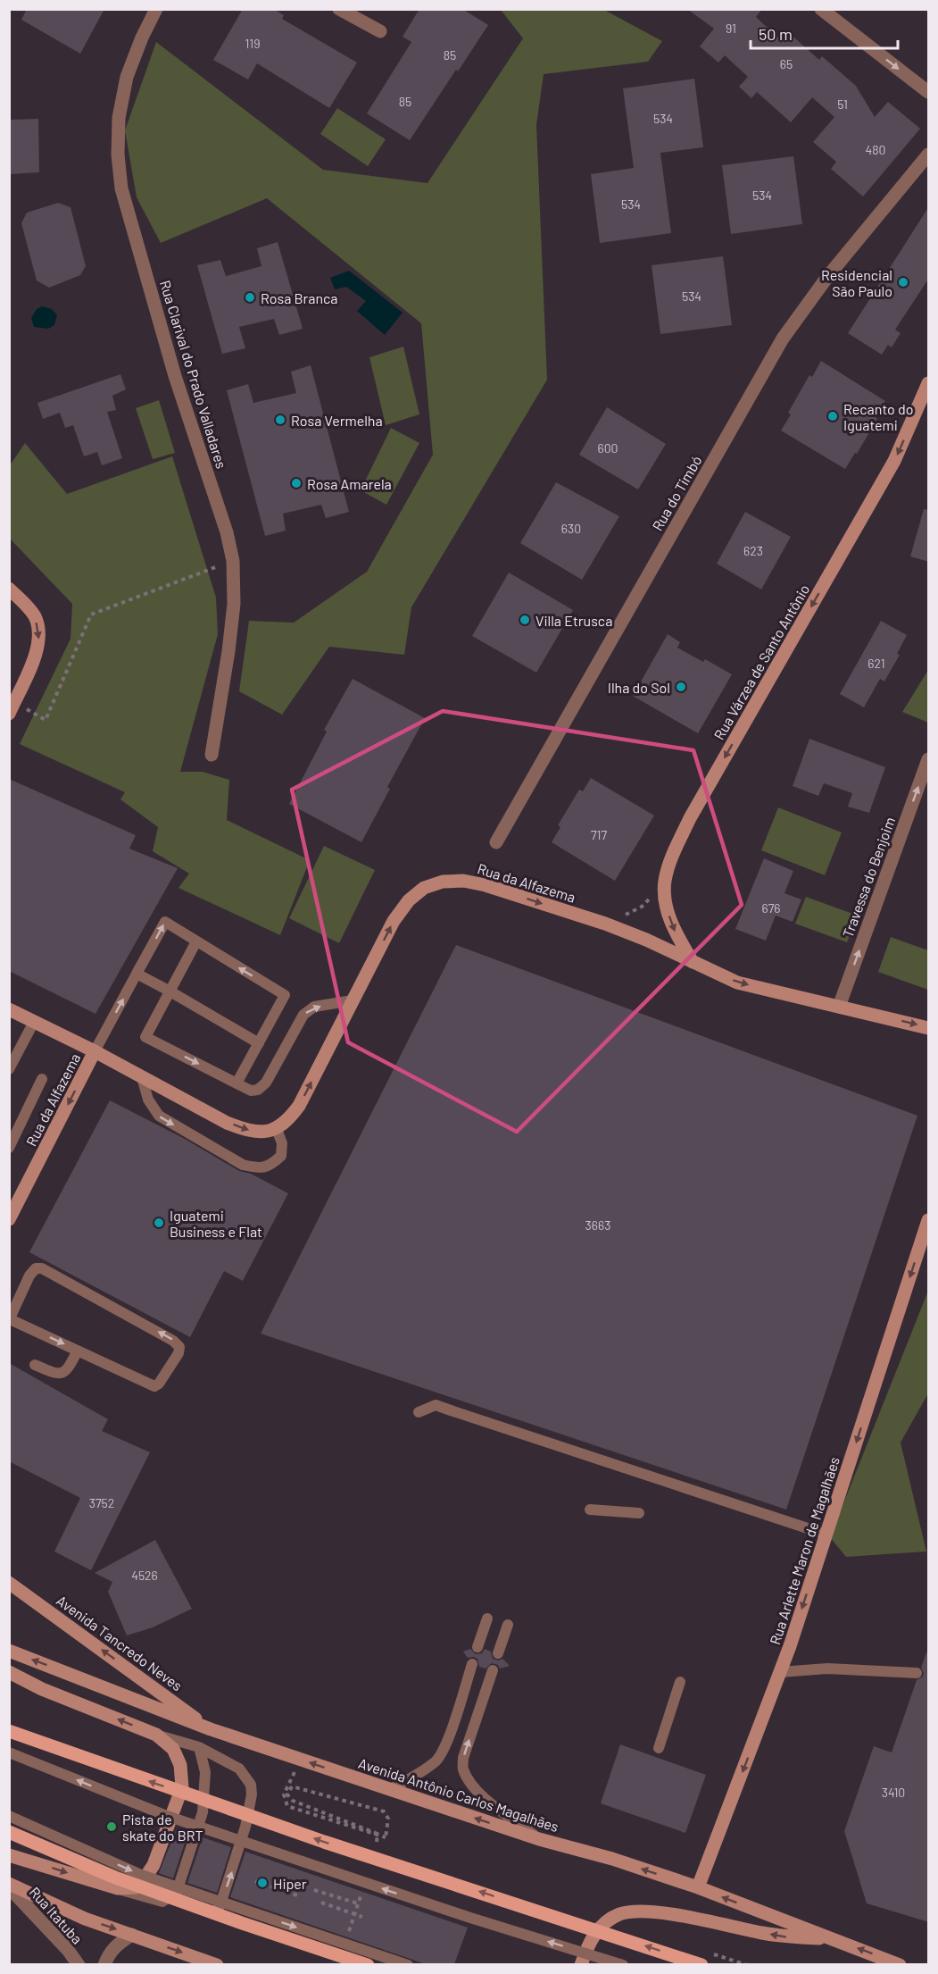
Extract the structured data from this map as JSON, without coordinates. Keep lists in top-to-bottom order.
{
  "streets": {
    "street": [
      "Rua Clarival do Prado Valladares",
      "Rua do Timbó",
      "Rua Várzea de Santo Antônio",
      "Travessa do Benjoim",
      "Rua da Alfazema",
      "Rua Arlette Maron de Magalhães",
      "Avenida Tancredo Neves",
      "Avenida Antônio Carlos Magalhães",
      "Rua Itatuba"
    ]
  },
  "crossings": [
    ["Rua Várzea de Santo Antônio", "Rua da Alfazema"],
    ["Travessa do Benjoim", "Rua da Alfazema"],
    ["Rua Arlette Maron de Magalhães", "Avenida Antônio Carlos Magalhães"],
    ["Avenida Tancredo Neves", "Avenida Antônio Carlos Magalhães"]
  ],
  "one_way": [
    "Rua Várzea de Santo Antônio",
    "Travessa do Benjoim",
    "Rua Arlette Maron de Magalhães",
    "Avenida Antônio Carlos Magalhães"
  ],
  "places": [
    "Residencial São Paulo",
    "Rosa Branca",
    "Recanto do Iguatemi",
    "Rosa Vermelha",
    "Rosa Amarela",
    "Villa Etrusca",
    "Ilha do Sol",
    "Iguatemi Business e Flat",
    "Pista de skate do BRT",
    "Hiper"
  ],
  "house_numbers": [
    "91",
    "119",
    "85",
    "65",
    "85",
    "51",
    "534",
    "480",
    "534",
    "534",
    "534",
    "600",
    "630",
    "623",
    "621",
    "717",
    "676",
    "3663",
    "3752",
    "4526",
    "3410"
  ],
  "scale_bar": "50 m"
}
